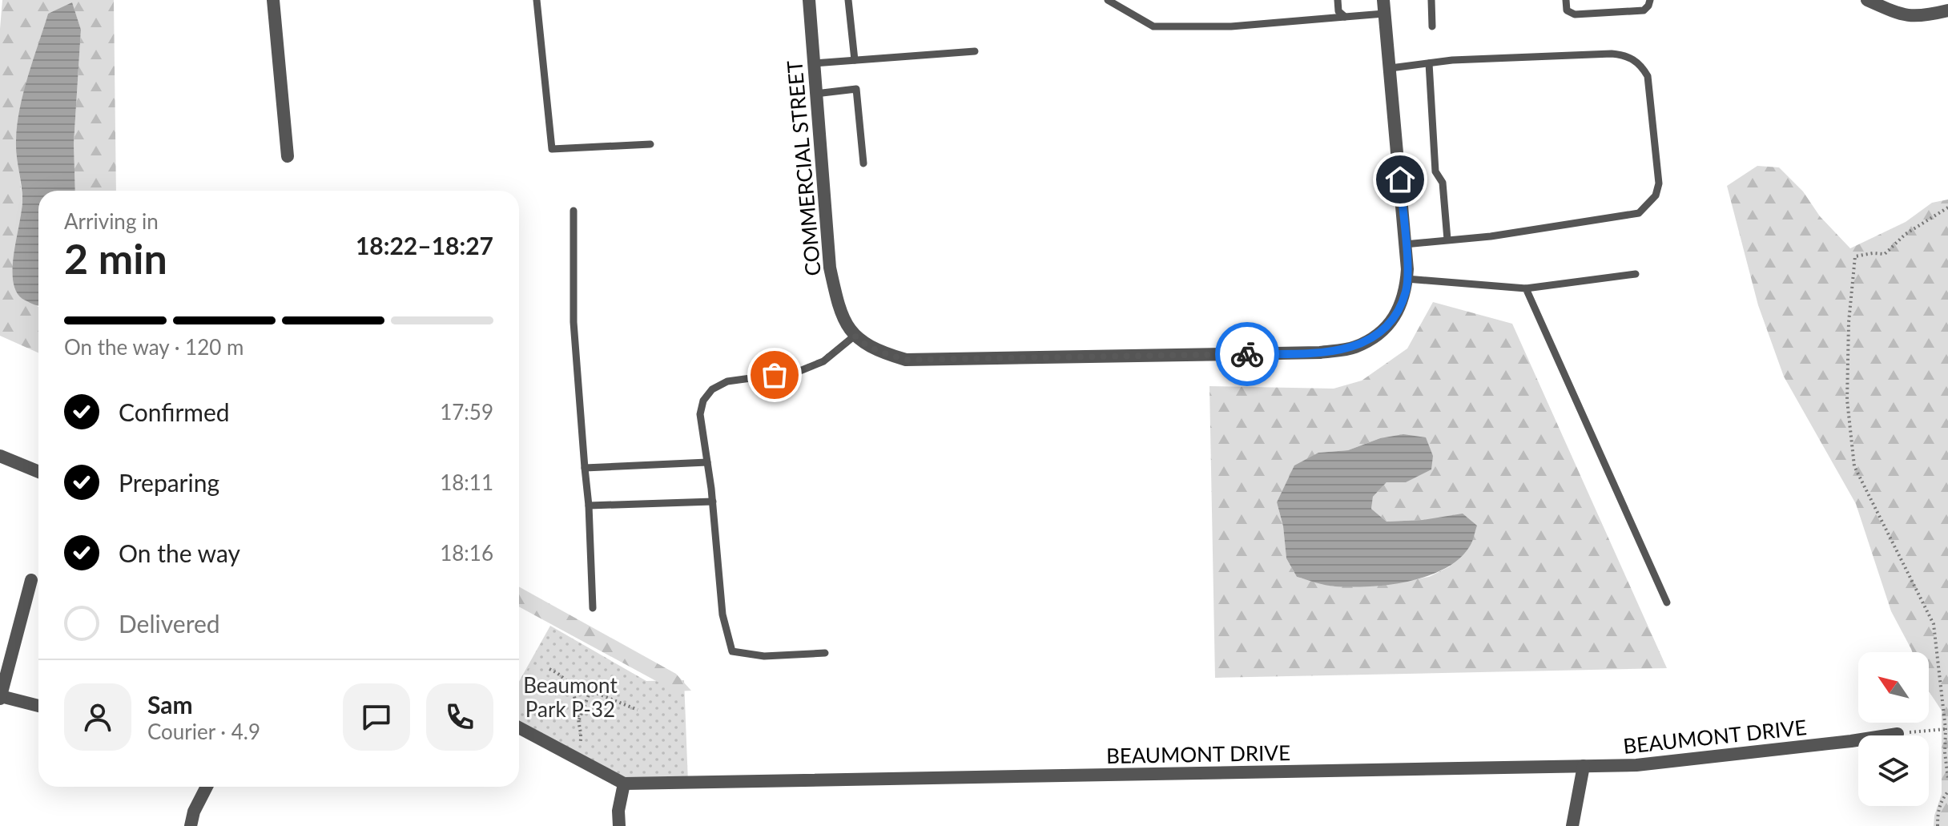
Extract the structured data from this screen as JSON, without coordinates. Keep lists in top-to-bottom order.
{
  "streets": {
    "street": ["COMMERCIAL STREET", "BEAUMONT DRIVE"]
  },
  "parks": ["Beaumont Park P-32"],
  "north": "top left",
  "page": {
    "heading": ["2 min", "Arriving in", "18:22–18:27"],
    "panel": ["Sam", "Courier · 4.9"],
    "bar": "On the way · 120 m",
    "list": [
      ["Confirmed", "17:59"],
      ["Preparing", "18:11"],
      ["On the way", "18:16"],
      "Delivered"
    ]
  }
}
